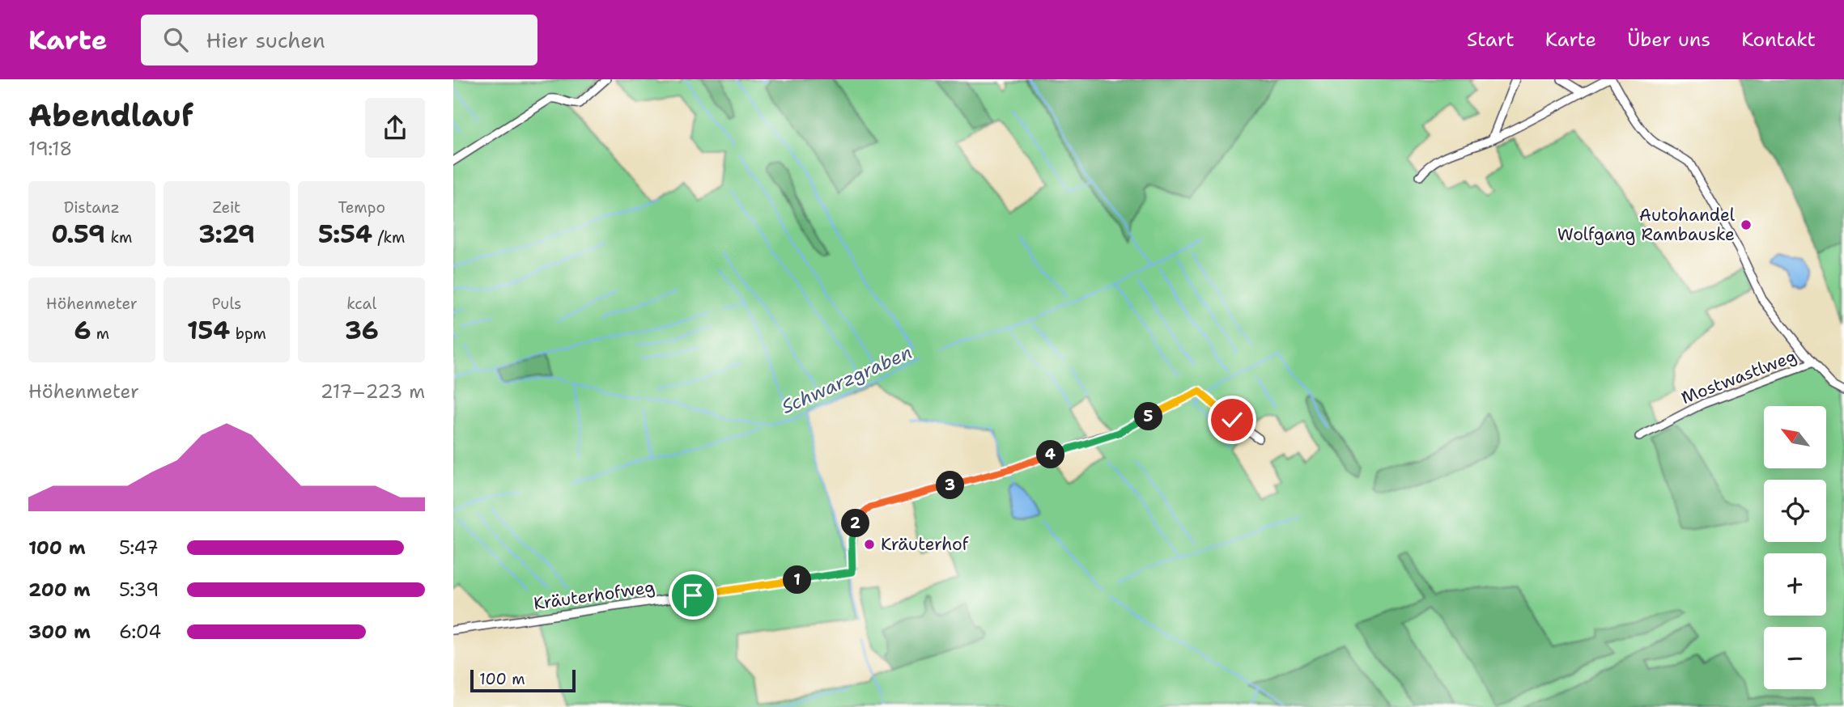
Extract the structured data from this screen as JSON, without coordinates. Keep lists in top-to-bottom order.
{
  "streets": {
    "street": ["Mostwastlweg", "Kräuterhofweg"]
  },
  "water": ["Schwarzgraben"],
  "places": ["Autohandel Wolfgang Rambauske", "Kräuterhof"],
  "scale_bar": "100 m",
  "north": "top left",
  "page": {
    "header": "Karte",
    "search": "Hier suchen",
    "nav": [
      "Start",
      "Karte",
      "Über uns",
      "Kontakt"
    ],
    "heading": ["Abendlauf", "19:18"],
    "stats": [
      ["Distanz", "0.59 km"],
      ["Zeit", "3:29"],
      ["Tempo", "5:54 /km"],
      ["Höhenmeter", "6 m"],
      ["Puls", "154 bpm"],
      ["kcal", "36"]
    ],
    "chart": ["Höhenmeter", "217–223 m"],
    "pins": [
      "5",
      "4",
      "3",
      "2",
      "1"
    ],
    "map_buttons": ["+", "−"],
    "list": [
      {
        "name": "100 m",
        "note": "5:47"
      },
      {
        "name": "200 m",
        "note": "5:39"
      },
      {
        "name": "300 m",
        "note": "6:04"
      }
    ],
    "scale": "100 m"
  }
}
